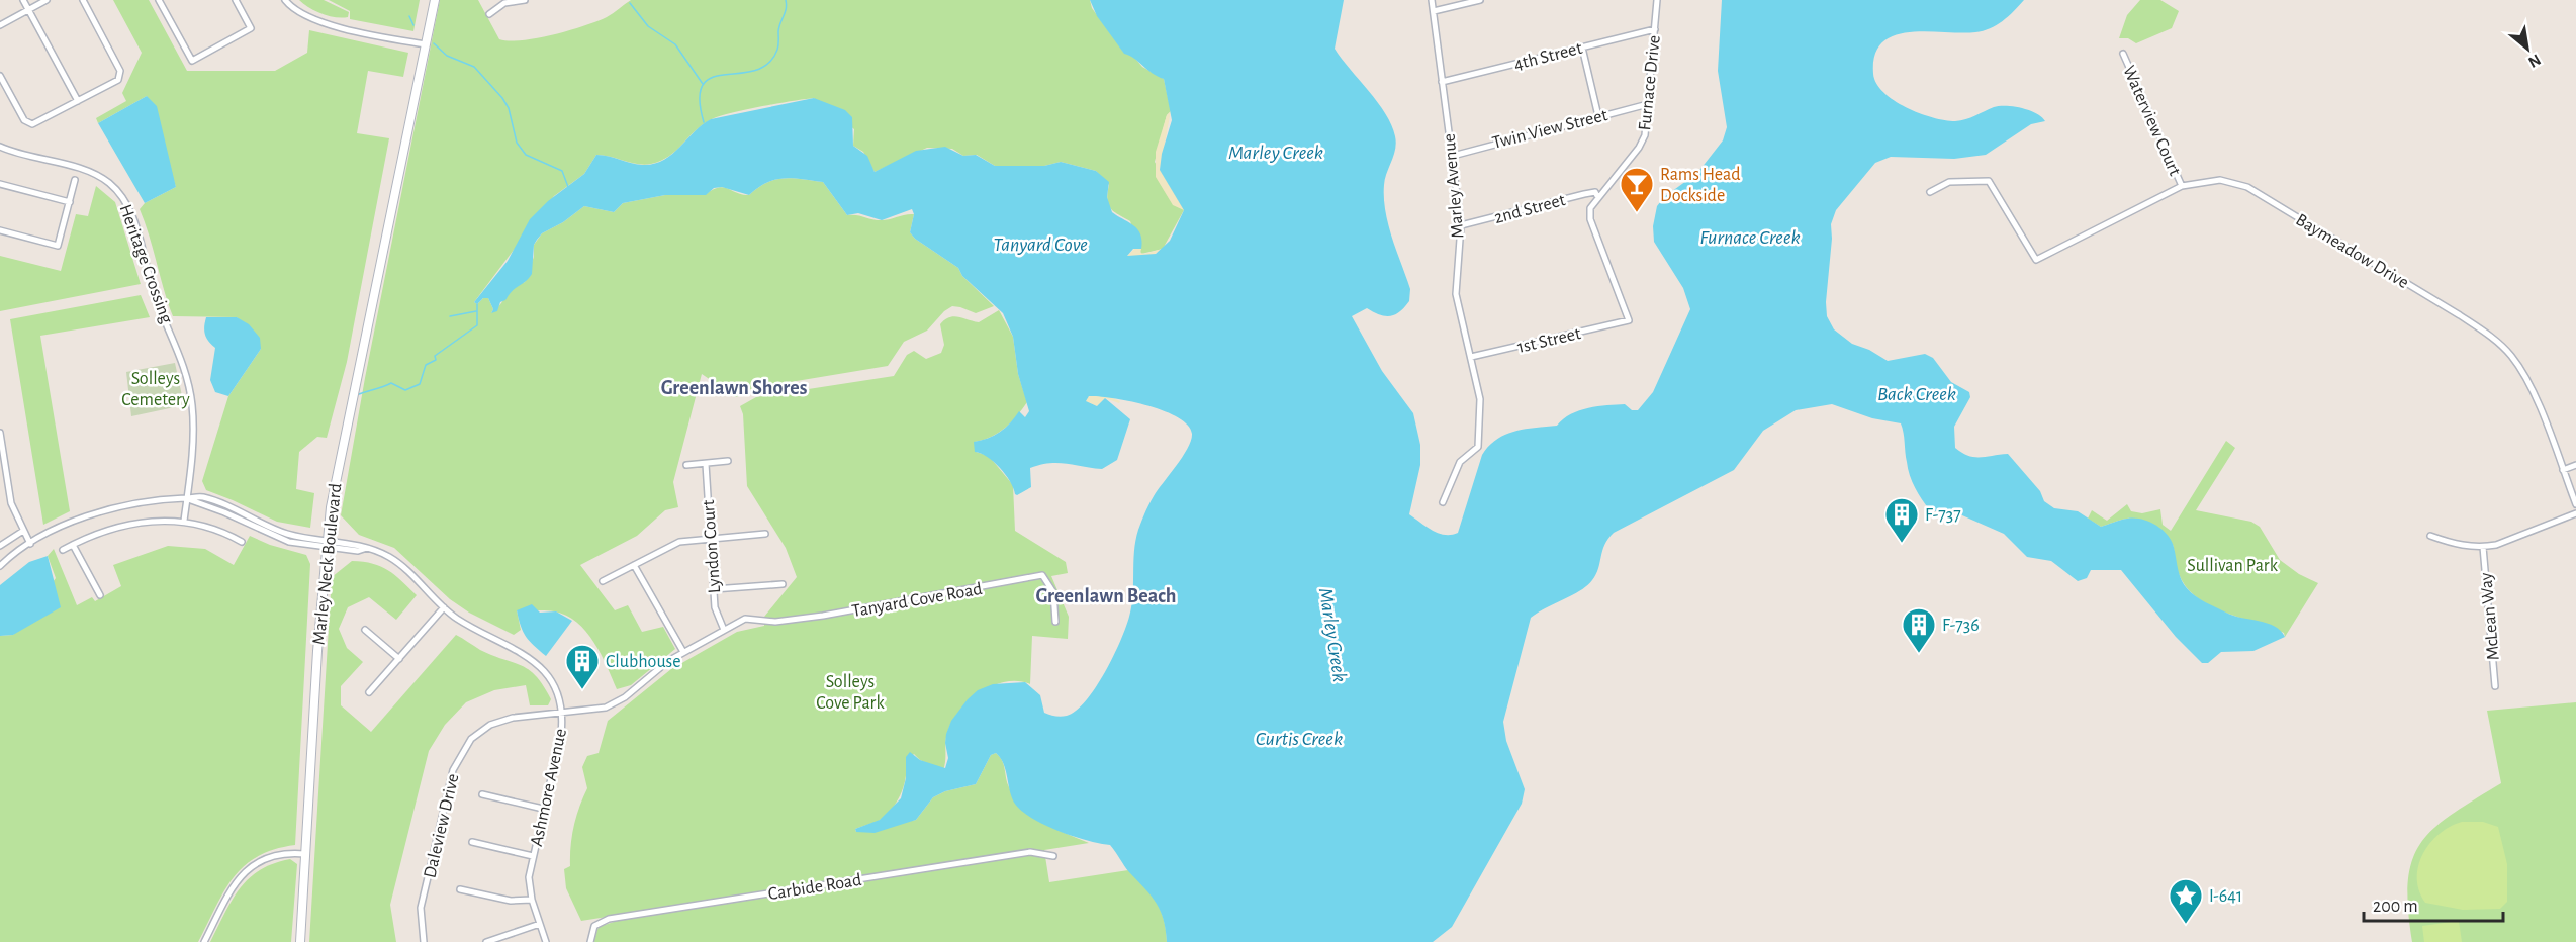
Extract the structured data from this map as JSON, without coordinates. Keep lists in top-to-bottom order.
{
  "streets": {
    "main road": ["Marley Neck Boulevard"],
    "street": [
      "4th Street",
      "Furnace Drive",
      "Waterview Court",
      "Twin View Street",
      "Marley Avenue",
      "2nd Street",
      "Baymeadow Drive",
      "Heritage Crossing",
      "1st Street",
      "Lyndon Court",
      "Tanyard Cove Road",
      "McLean Way",
      "Ashmore Avenue",
      "Daleview Drive",
      "Carbide Road"
    ]
  },
  "crossings": [
    ["4th Street", "Furnace Drive"],
    ["4th Street", "Marley Avenue"],
    ["Furnace Drive", "Twin View Street"],
    ["Furnace Drive", "2nd Street"],
    ["Furnace Drive", "1st Street"],
    ["Waterview Court", "Baymeadow Drive"],
    ["Twin View Street", "Marley Avenue"],
    ["Marley Avenue", "2nd Street"],
    ["Marley Avenue", "1st Street"],
    ["Heritage Crossing", "Ashmore Avenue"],
    ["Lyndon Court", "Daleview Drive"],
    ["Marley Neck Boulevard", "Ashmore Avenue"],
    ["Tanyard Cove Road", "Daleview Drive"],
    ["Ashmore Avenue", "Daleview Drive"]
  ],
  "districts": ["Greenlawn Shores", "Greenlawn Beach"],
  "water": [
    "Marley Creek",
    "Furnace Creek",
    "Tanyard Cove",
    "Back Creek",
    "Curtis Creek"
  ],
  "parks": ["Solleys Cemetery", "Sullivan Park", "Solleys Cove Park"],
  "places": {
    "bar": ["Rams Head Dockside"],
    "building": ["F-737", "F-736", "Clubhouse"],
    "place": ["I-641"]
  },
  "scale_bar": "200 m",
  "north": "bottom right"
}
